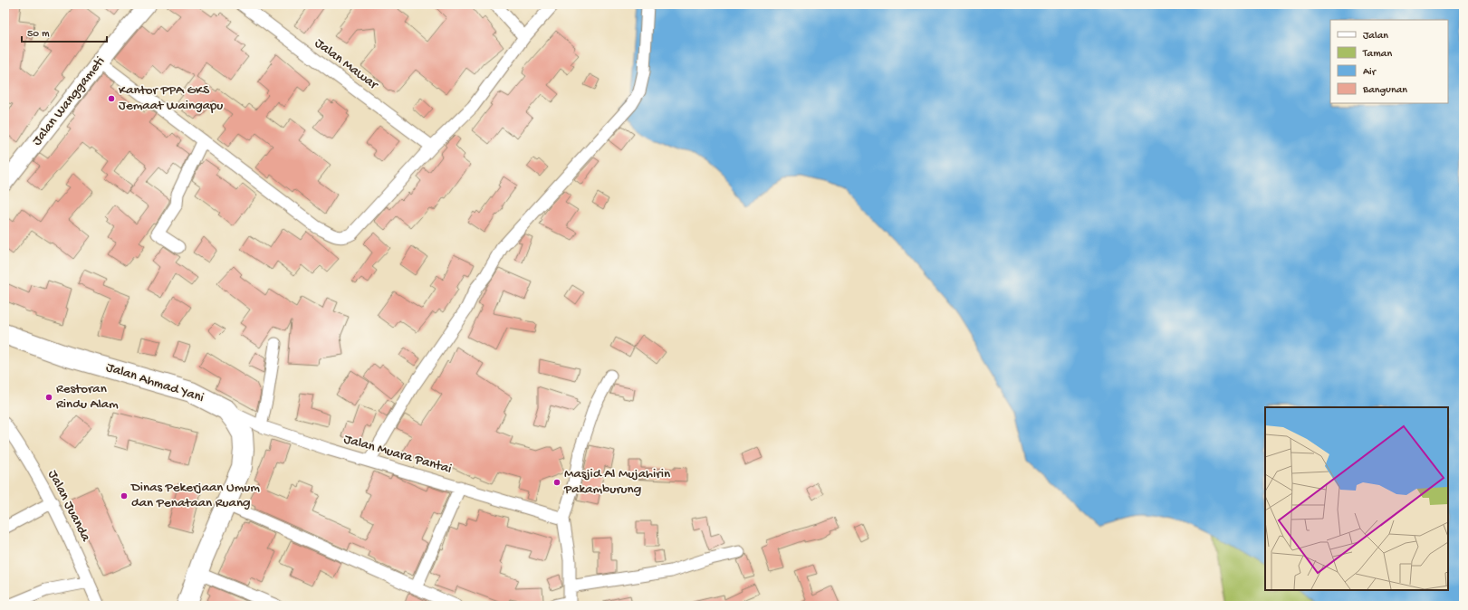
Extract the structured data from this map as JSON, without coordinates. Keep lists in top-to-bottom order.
{
  "streets": {
    "highway": ["Jalan Ahmad Yani"],
    "street": [
      "Jalan Mawar",
      "Jalan Wanggameti",
      "Jalan Muara Pantai",
      "Jalan Juanda"
    ]
  },
  "crossings": [
    ["Jalan Ahmad Yani", "Jalan Muara Pantai"]
  ],
  "places": [
    "Kantor PPA GKS Jemaat Waingapu",
    "Restoran Rindu Alam",
    "Masjid Al Mujahirin Pakamburung",
    "Dinas Pekerjaan Umum dan Penataan Ruang"
  ],
  "legend": [
    "Jalan",
    "Taman",
    "Air",
    "Bangunan"
  ],
  "scale_bar": "50 m"
}
